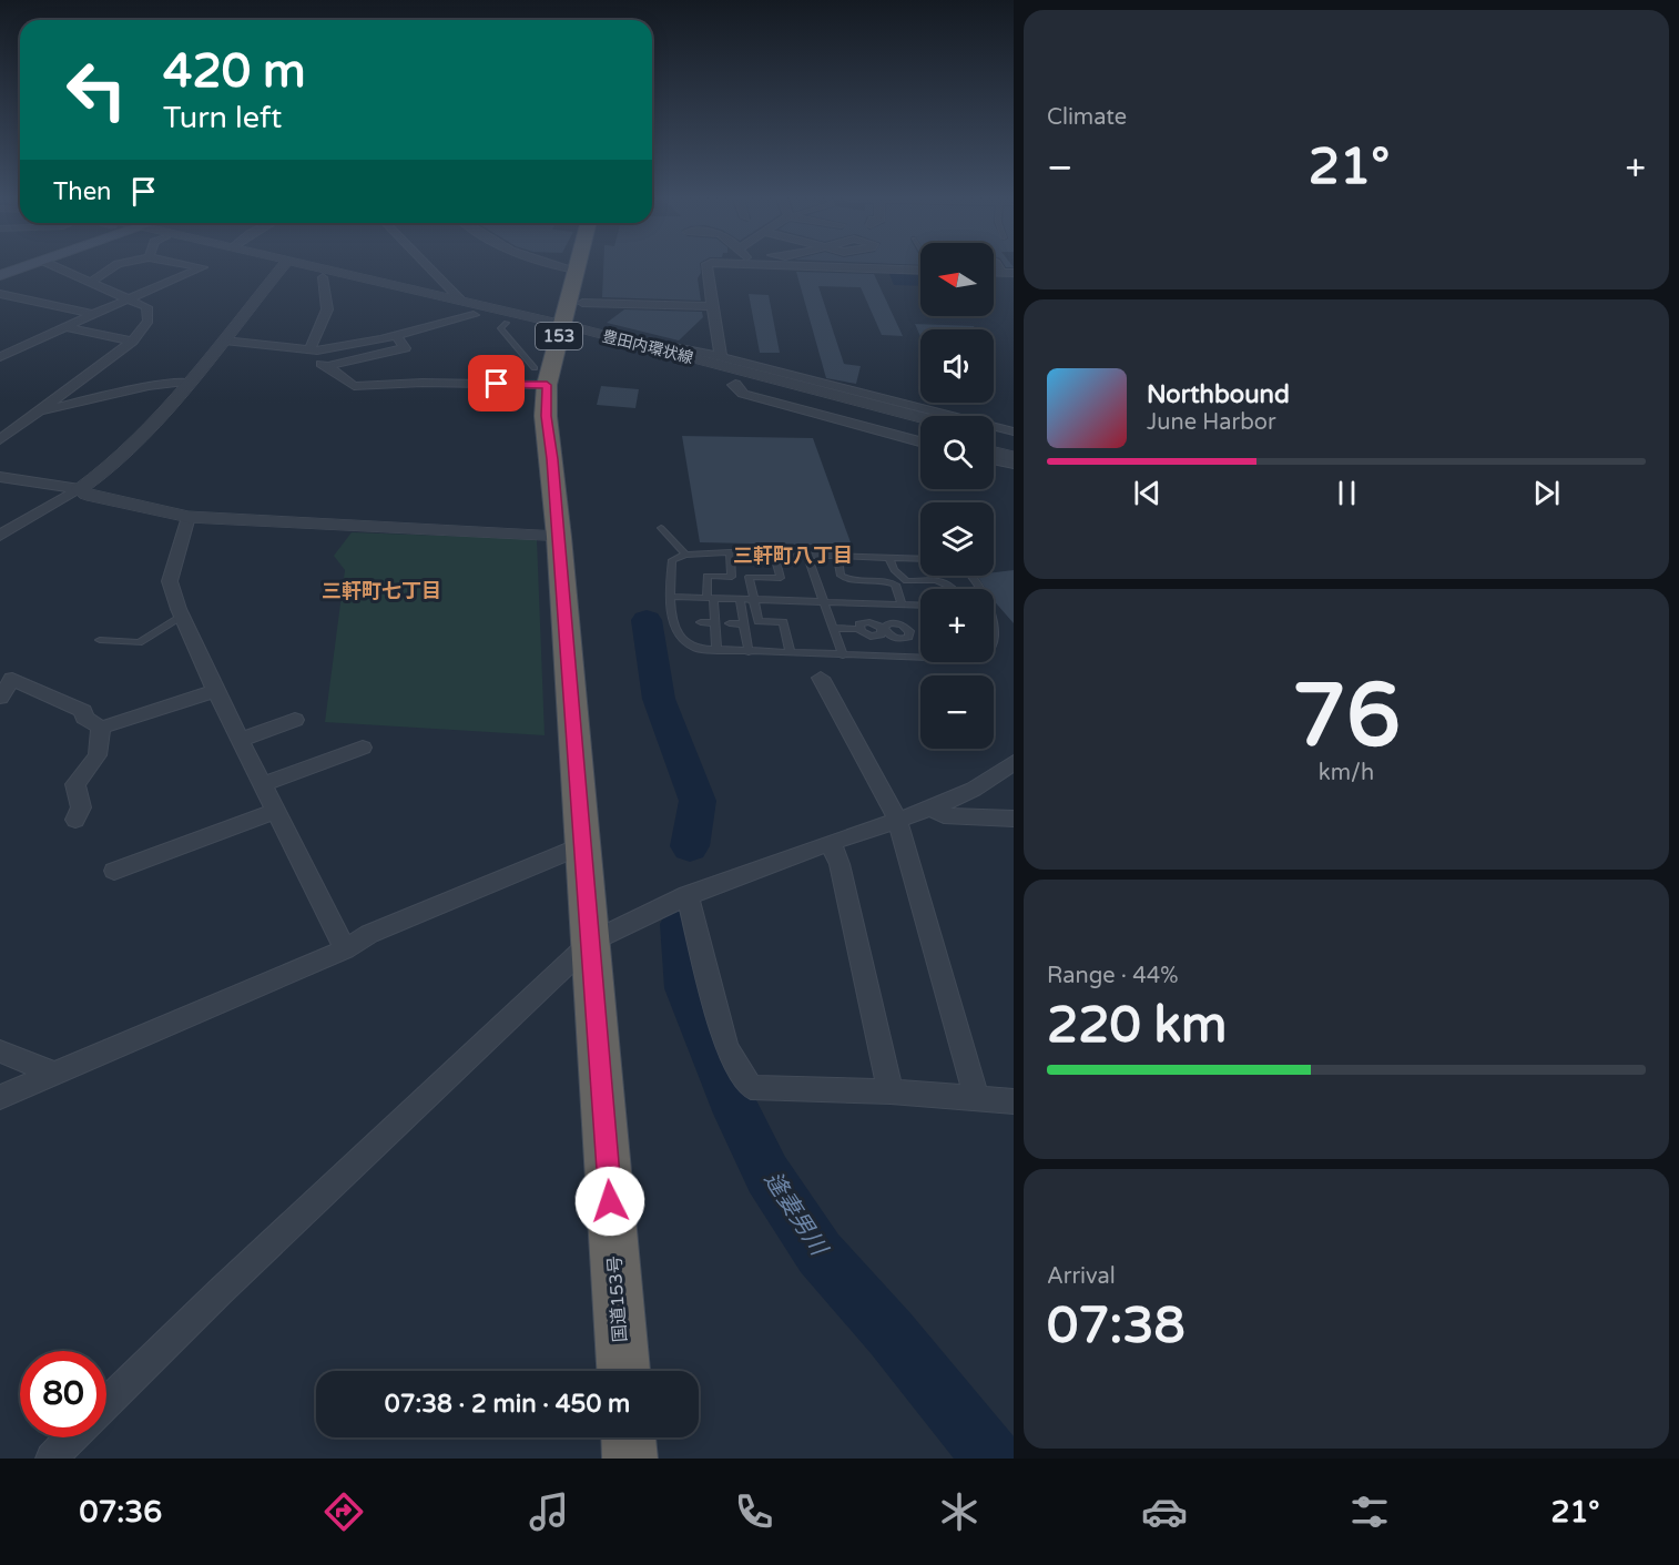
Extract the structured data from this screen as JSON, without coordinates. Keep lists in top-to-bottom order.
{
  "streets": {
    "highway": ["153", "国道153号"],
    "street": ["豊田内環状線"]
  },
  "crossings": [
    ["豊田内環状線", "国道153号"]
  ],
  "districts": ["三軒町八丁目", "三軒町七丁目"],
  "water": ["逢妻男川"],
  "north": "left",
  "page": {
    "tile": [
      "Climate",
      ["76", "km/h"],
      ["Range · 44%", "220 km"],
      ["Arrival", "07:38"]
    ],
    "turn": ["420 m", "Turn left"],
    "heat": ["−", "21°", "+"],
    "then": "Then",
    "map_buttons": ["+", "−"],
    "song": ["Northbound", "June Harbor"],
    "limit": "80",
    "trip": "07:38 · 2 min · 450 m",
    "tabs": ["07:36", "21°"]
  }
}
